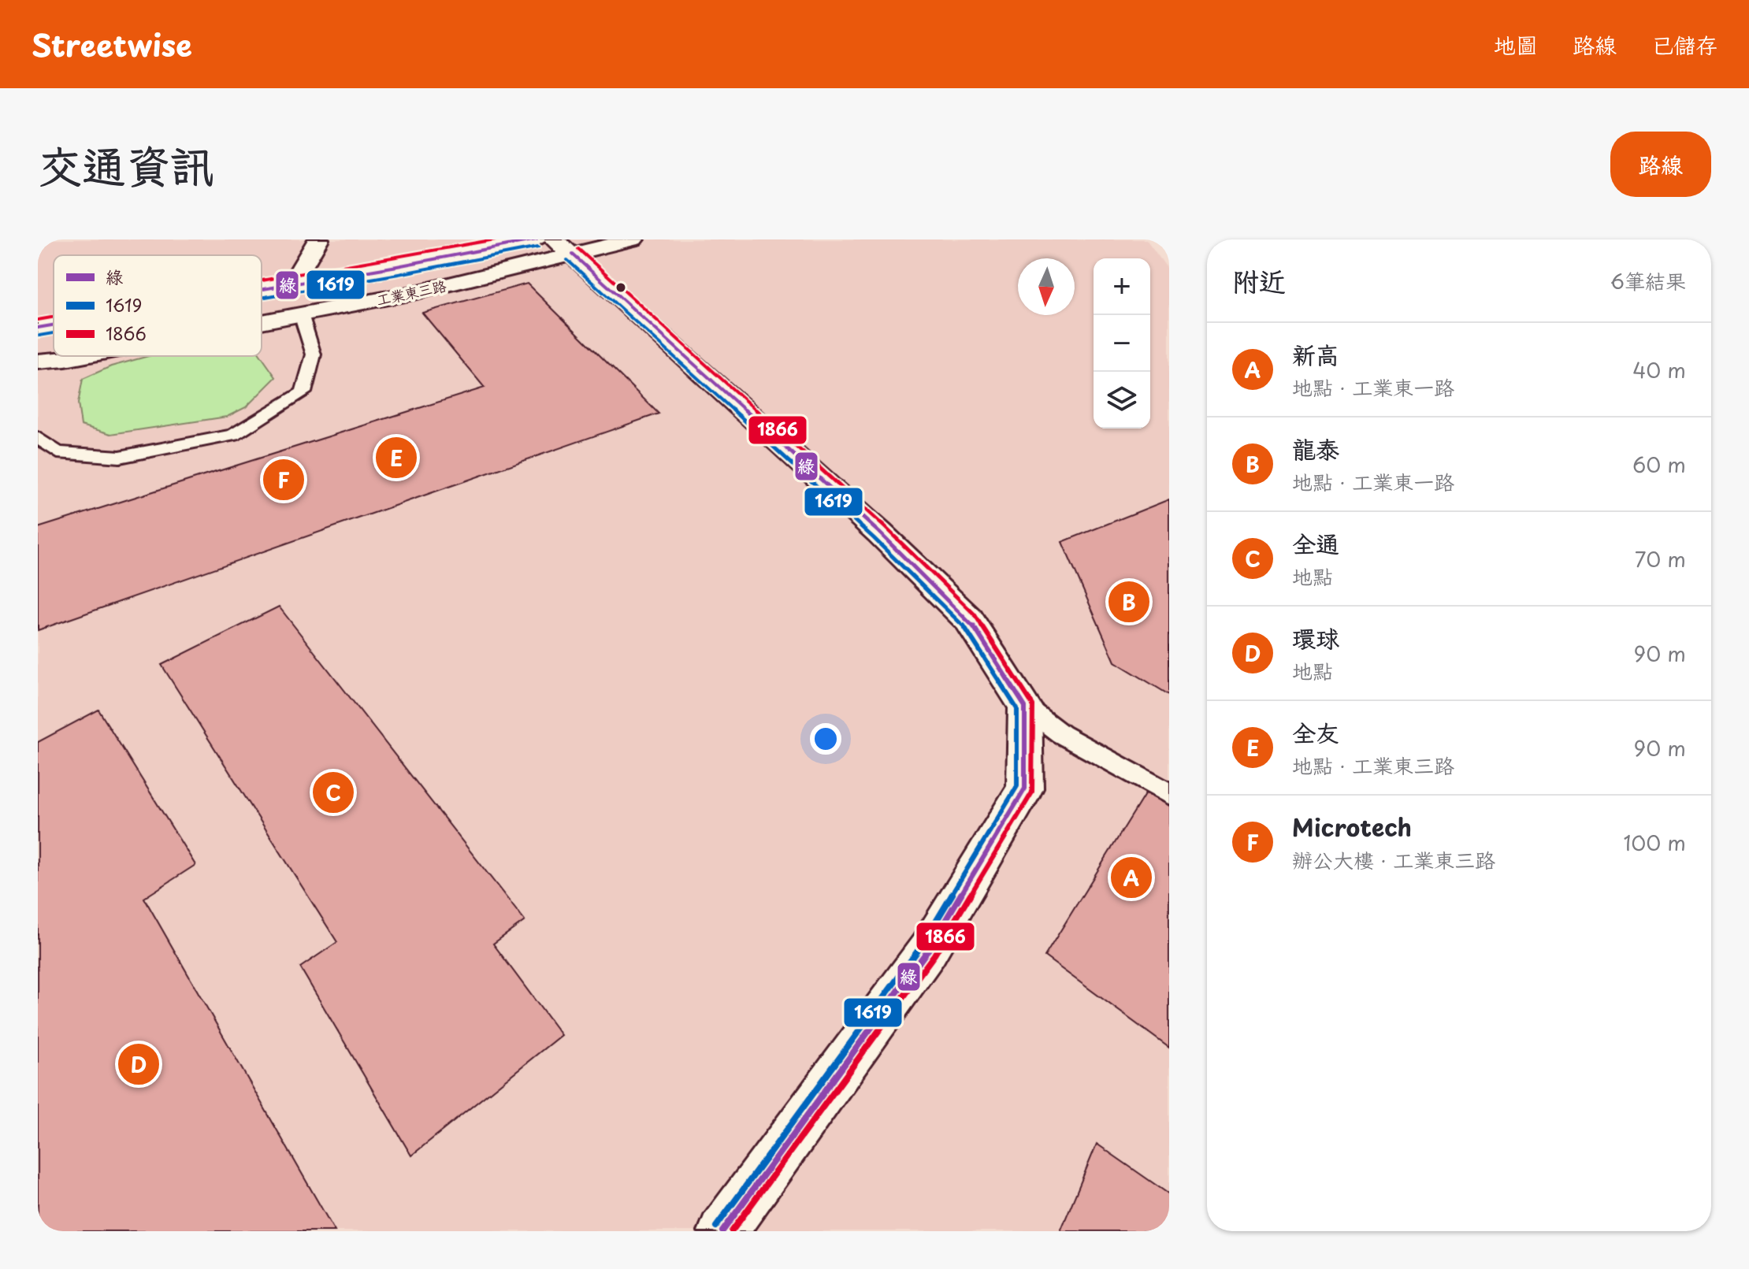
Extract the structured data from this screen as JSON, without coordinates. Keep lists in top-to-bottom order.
{
  "streets": {
    "street": ["工業東三路"]
  },
  "lines": ["transit line 綠", "transit line 1866", "transit line 1619"],
  "legend": ["綠", "1619", "1866"],
  "north": "bottom",
  "page": {
    "header": "Streetwise",
    "nav": ["地圖", "路線", "已儲存"],
    "title": "交通資訊",
    "buttons": "路線",
    "heading": ["附近", "6筆結果"],
    "map_buttons": ["+", "−"],
    "list": [
      {
        "mark": "A",
        "name": "新高",
        "note": "地點 · 工業東一路",
        "value": "40 m"
      },
      {
        "mark": "B",
        "name": "龍泰",
        "note": "地點 · 工業東一路",
        "value": "60 m"
      },
      {
        "mark": "C",
        "name": "全通",
        "note": "地點",
        "value": "70 m"
      },
      {
        "mark": "D",
        "name": "環球",
        "note": "地點",
        "value": "90 m"
      },
      {
        "mark": "E",
        "name": "全友",
        "note": "地點 · 工業東三路",
        "value": "90 m"
      },
      {
        "mark": "F",
        "name": "Microtech",
        "note": "辦公大樓 · 工業東三路",
        "value": "100 m"
      }
    ],
    "pins": [
      "E",
      "F",
      "B",
      "C",
      "A",
      "D"
    ]
  }
}
